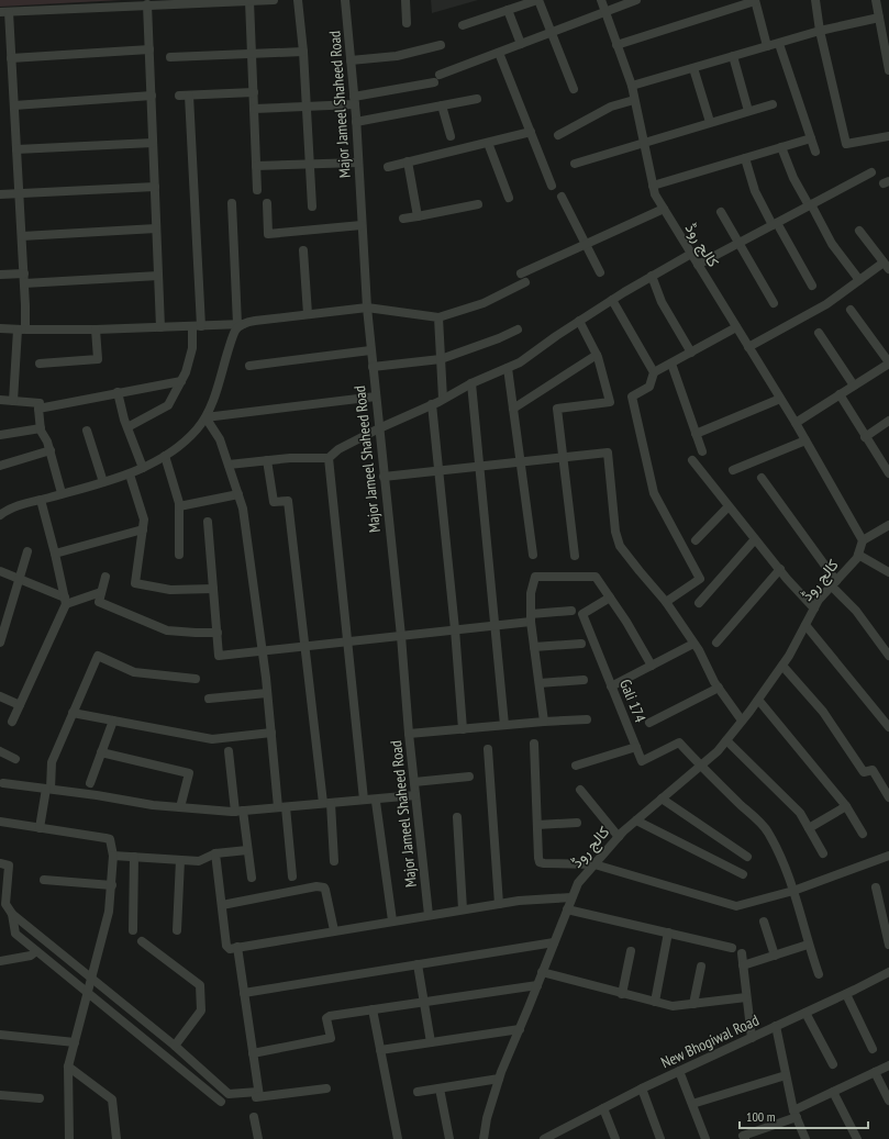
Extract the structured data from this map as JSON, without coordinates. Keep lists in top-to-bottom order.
{
  "streets": {
    "street": [
      "Major Jameel Shaheed Road",
      "کالج روڈ",
      "Gali 174",
      "New Bhogiwal Road"
    ]
  },
  "crossings": [
    ["کالج روڈ", "Gali 174"]
  ],
  "scale_bar": "100 m"
}
